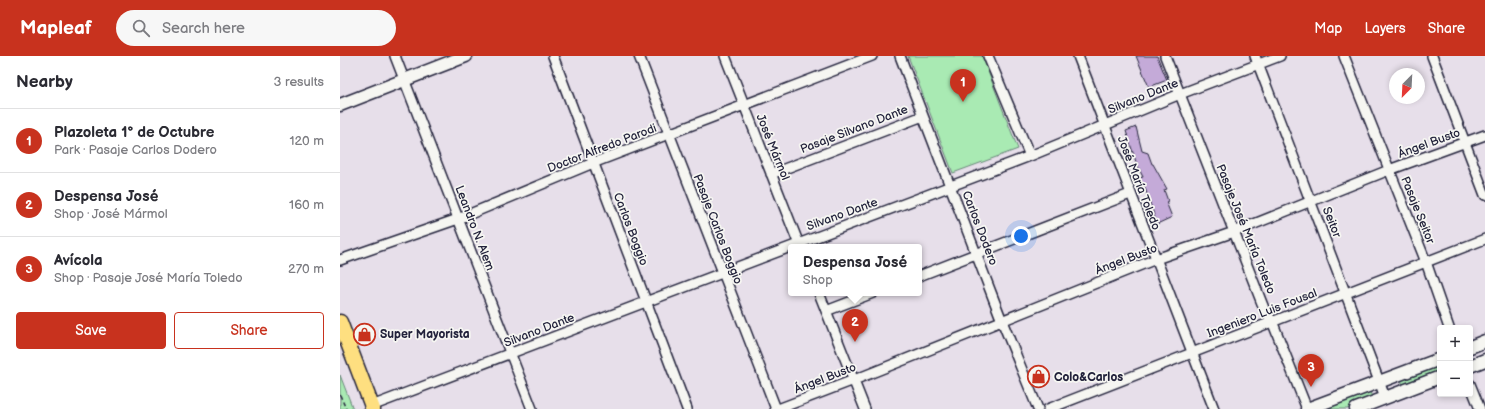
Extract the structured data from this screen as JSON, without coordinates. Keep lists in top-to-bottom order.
{
  "streets": {
    "street": [
      "Silvano Dante",
      "Pasaje Silvano Dante",
      "Ángel Busto",
      "José Mármol",
      "Doctor Alfredo Parodi",
      "José María Toledo",
      "Pasaje Seitor",
      "Seitor",
      "Leandro N. Alem",
      "Carlos Dodero",
      "Carlos Boggio",
      "Pasaje Carlos Boggio",
      "Pasaje José María Toledo",
      "Ingeniero Luis Fousal"
    ]
  },
  "crossings": [
    ["Silvano Dante", "José María Toledo"],
    ["Silvano Dante", "Seitor"],
    ["Silvano Dante", "Leandro N. Alem"],
    ["Silvano Dante", "Carlos Dodero"],
    ["Silvano Dante", "Carlos Boggio"],
    ["Silvano Dante", "Pasaje Carlos Boggio"],
    ["Silvano Dante", "Pasaje José María Toledo"],
    ["Pasaje Silvano Dante", "José Mármol"],
    ["Pasaje Silvano Dante", "Carlos Dodero"],
    ["Ángel Busto", "José María Toledo"],
    ["Ángel Busto", "Pasaje Seitor"],
    ["Ángel Busto", "Seitor"],
    ["Ángel Busto", "Carlos Dodero"],
    ["Ángel Busto", "Pasaje Carlos Boggio"],
    ["Ángel Busto", "Pasaje José María Toledo"],
    ["José Mármol", "Doctor Alfredo Parodi"],
    ["Doctor Alfredo Parodi", "Leandro N. Alem"],
    ["Doctor Alfredo Parodi", "Carlos Boggio"],
    ["Doctor Alfredo Parodi", "Pasaje Carlos Boggio"],
    ["José María Toledo", "Ingeniero Luis Fousal"],
    ["Pasaje Seitor", "Ingeniero Luis Fousal"],
    ["Seitor", "Ingeniero Luis Fousal"],
    ["Pasaje José María Toledo", "Ingeniero Luis Fousal"]
  ],
  "places": {
    "shop": ["Super Mayorista", "Colo&Carlos"]
  },
  "north": "bottom left",
  "page": {
    "header": "Mapleaf",
    "search": "Search here",
    "nav": ["Map", "Layers", "Share"],
    "heading": ["Nearby", "3 results"],
    "pins": ["1", "2", "3"],
    "list": [
      {
        "mark": "1",
        "name": "Plazoleta 1° de Octubre",
        "note": "Park · Pasaje Carlos Dodero",
        "value": "120 m"
      },
      {
        "mark": "2",
        "name": "Despensa José",
        "note": "Shop · José Mármol",
        "value": "160 m"
      },
      {
        "mark": "3",
        "name": "Avícola",
        "note": "Shop · Pasaje José María Toledo",
        "value": "270 m"
      }
    ],
    "popup": ["Despensa José", "Shop"],
    "buttons": ["Save", "Share"],
    "map_buttons": ["+", "−"]
  }
}
